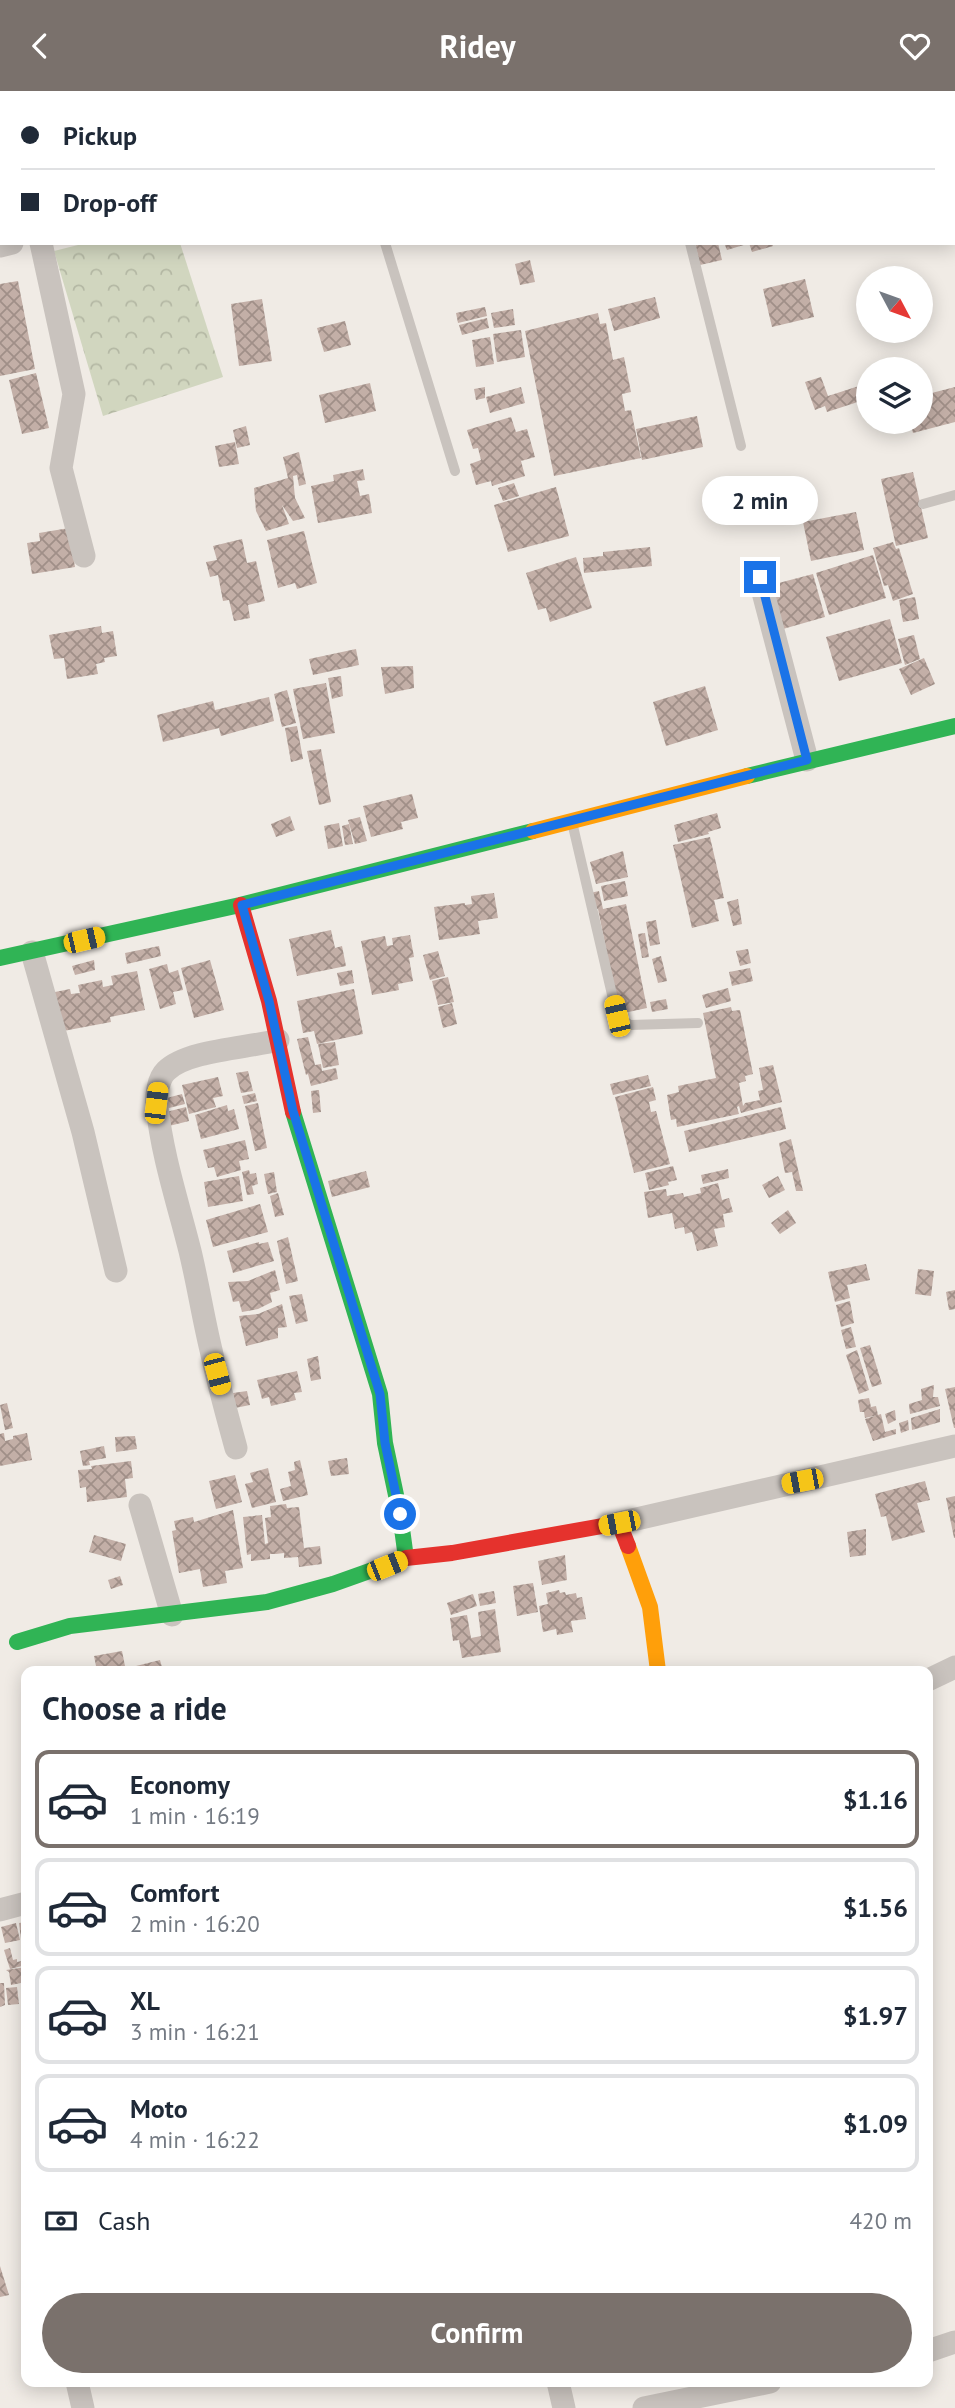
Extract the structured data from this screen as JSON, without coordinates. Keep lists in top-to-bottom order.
{
  "north": "bottom right",
  "page": {
    "header": "Ridey",
    "banner": ["Pickup", "Drop-off"],
    "bubble": "2 min",
    "heading": "Choose a ride",
    "list": [
      {
        "name": "Economy",
        "note": "1 min · 16:19",
        "value": "$1.16"
      },
      {
        "name": "Comfort",
        "note": "2 min · 16:20",
        "value": "$1.56"
      },
      {
        "name": "XL",
        "note": "3 min · 16:21",
        "value": "$1.97"
      },
      {
        "name": "Moto",
        "note": "4 min · 16:22",
        "value": "$1.09"
      }
    ],
    "pay": ["Cash", "420 m"],
    "buttons": "Confirm"
  }
}
